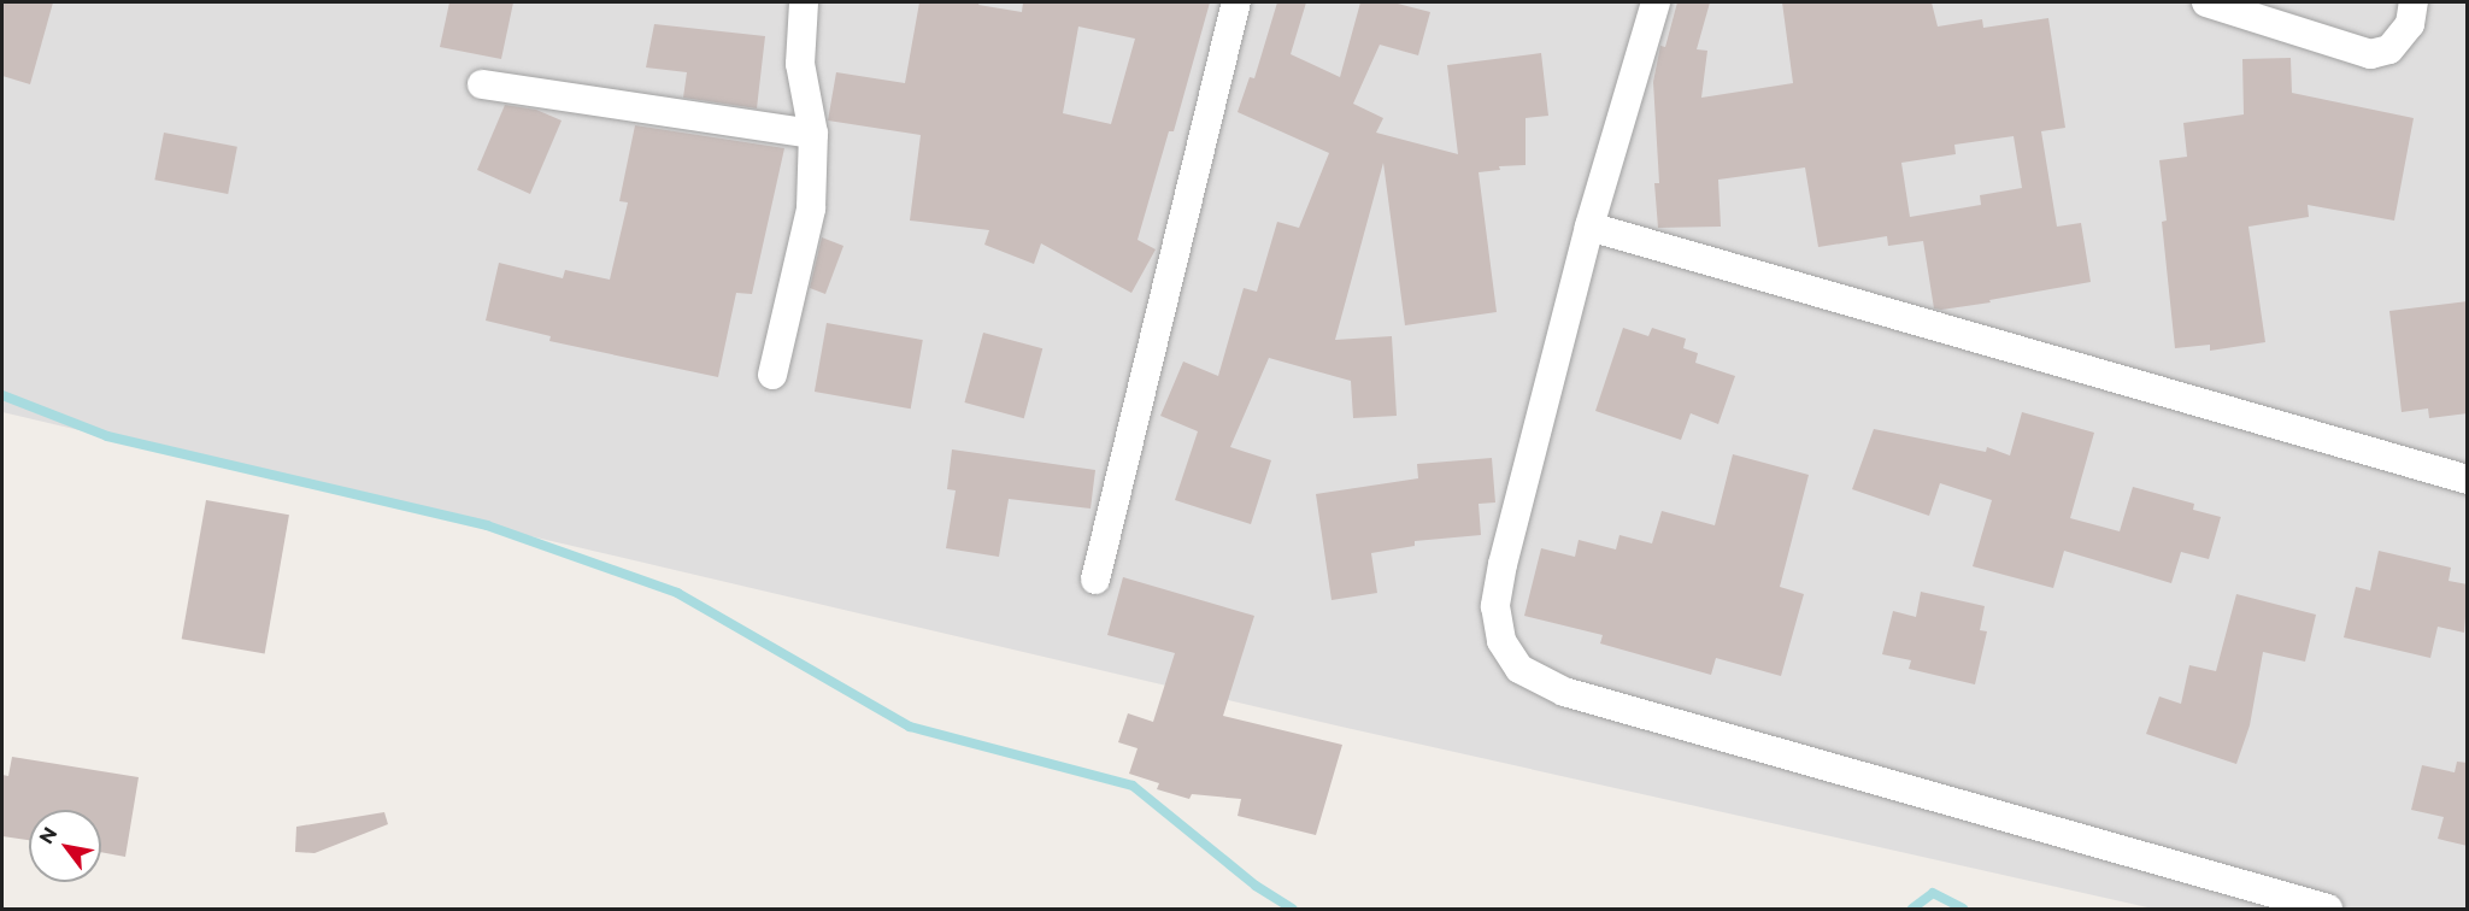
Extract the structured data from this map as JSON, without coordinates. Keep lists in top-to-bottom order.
{
  "north": "top left"
}
